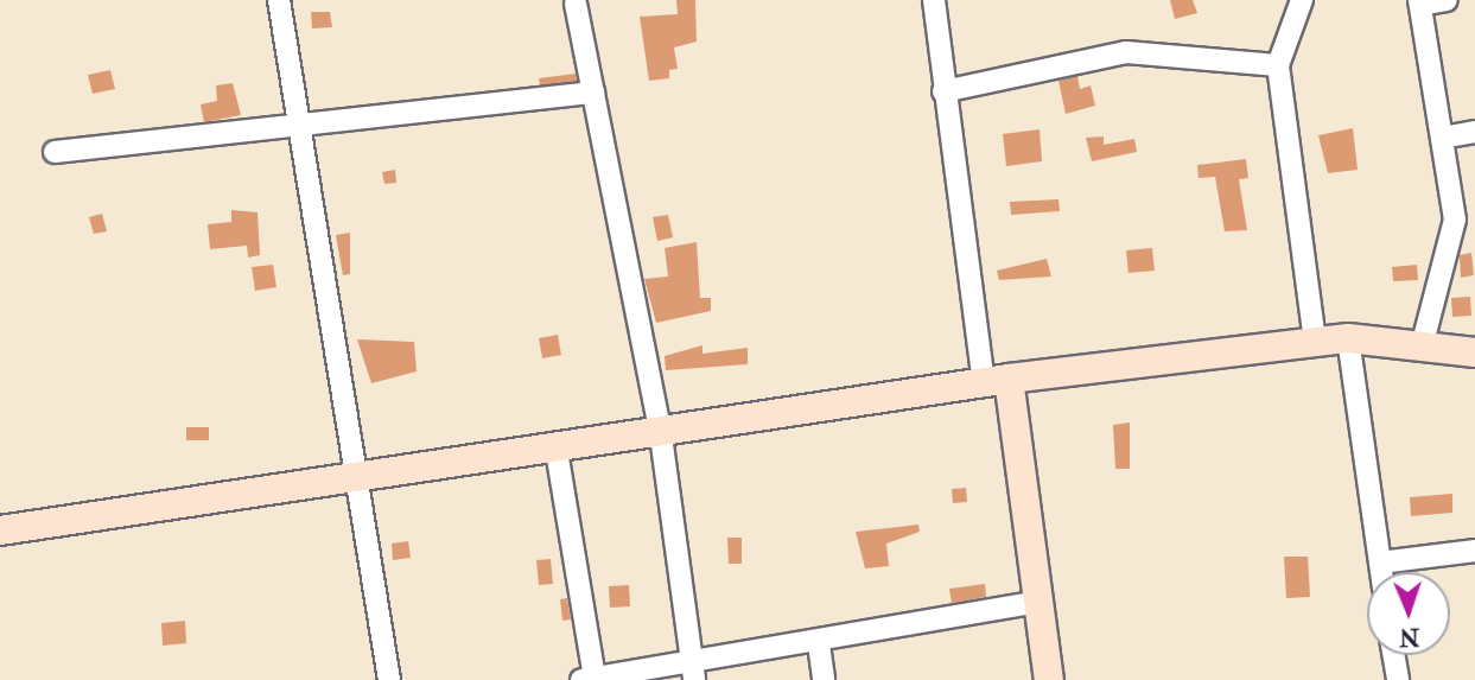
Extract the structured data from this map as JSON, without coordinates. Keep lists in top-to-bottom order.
{
  "north": "bottom"
}
